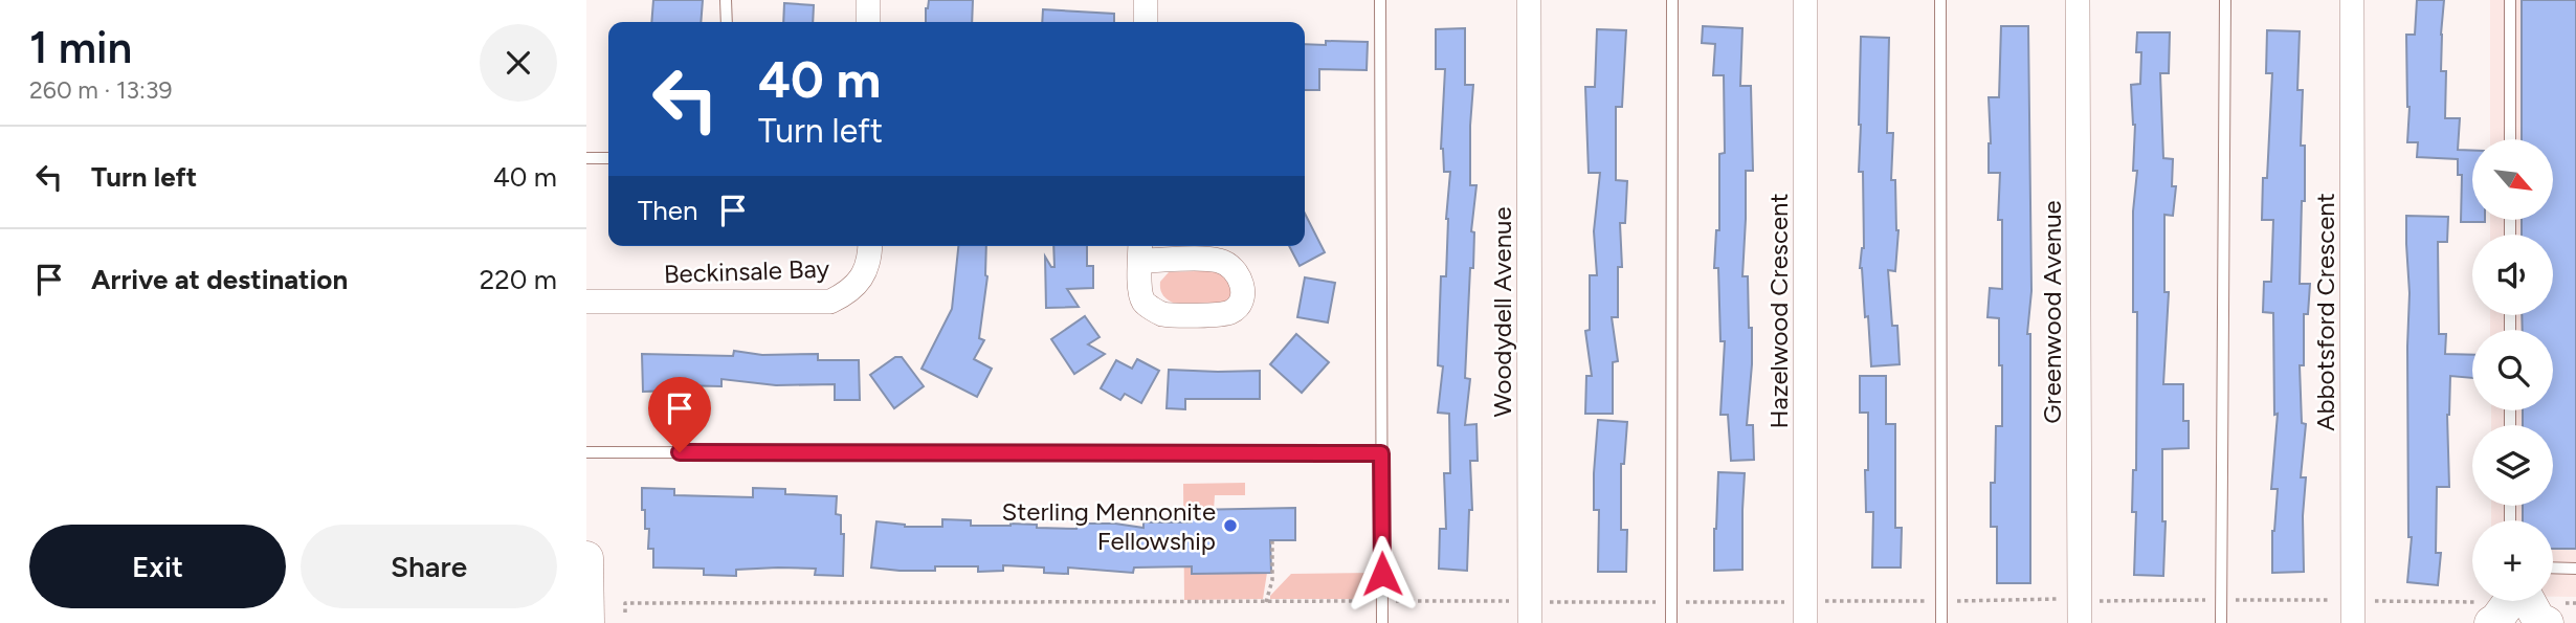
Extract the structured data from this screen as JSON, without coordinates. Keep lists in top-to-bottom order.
{
  "streets": {
    "street": [
      "Beckinsale Bay",
      "Hazelwood Crescent",
      "Woodydell Avenue",
      "Greenwood Avenue",
      "Abbotsford Crescent"
    ]
  },
  "places": ["Sterling Mennonite Fellowship"],
  "north": "bottom right",
  "page": {
    "heading": ["1 min", "260 m · 13:39"],
    "turn": ["40 m", "Turn left"],
    "list": [
      {
        "name": "Turn left",
        "value": "40 m"
      },
      {
        "name": "Arrive at destination",
        "value": "220 m"
      }
    ],
    "map_buttons": "+",
    "then": "Then",
    "buttons": ["Exit", "Share"]
  }
}
